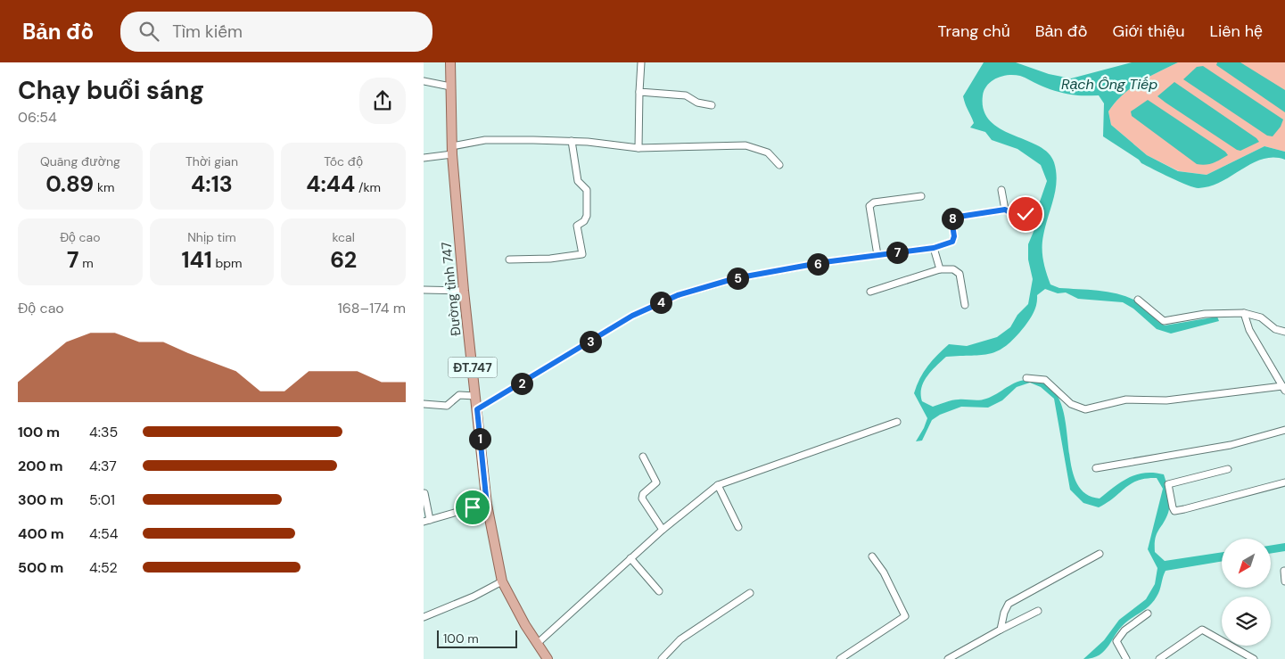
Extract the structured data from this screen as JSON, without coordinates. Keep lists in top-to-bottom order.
{
  "streets": {
    "main road": ["Đường tỉnh 747", "ĐT.747"]
  },
  "water": ["Rạch Ông Tiếp"],
  "scale_bar": "100 m",
  "north": "bottom left",
  "page": {
    "header": "Bản đồ",
    "search": "Tìm kiếm",
    "nav": [
      "Trang chủ",
      "Bản đồ",
      "Giới thiệu",
      "Liên hệ"
    ],
    "heading": ["Chạy buổi sáng", "06:54"],
    "stats": [
      ["Quãng đường", "0.89 km"],
      ["Thời gian", "4:13"],
      ["Tốc độ", "4:44 /km"],
      ["Độ cao", "7 m"],
      ["Nhịp tim", "141 bpm"],
      ["kcal", "62"]
    ],
    "pins": [
      "8",
      "7",
      "6",
      "5",
      "4",
      "3",
      "2",
      "1"
    ],
    "chart": ["Độ cao", "168–174 m"],
    "list": [
      {
        "name": "100 m",
        "note": "4:35"
      },
      {
        "name": "200 m",
        "note": "4:37"
      },
      {
        "name": "300 m",
        "note": "5:01"
      },
      {
        "name": "400 m",
        "note": "4:54"
      },
      {
        "name": "500 m",
        "note": "4:52"
      }
    ],
    "scale": "100 m"
  }
}
